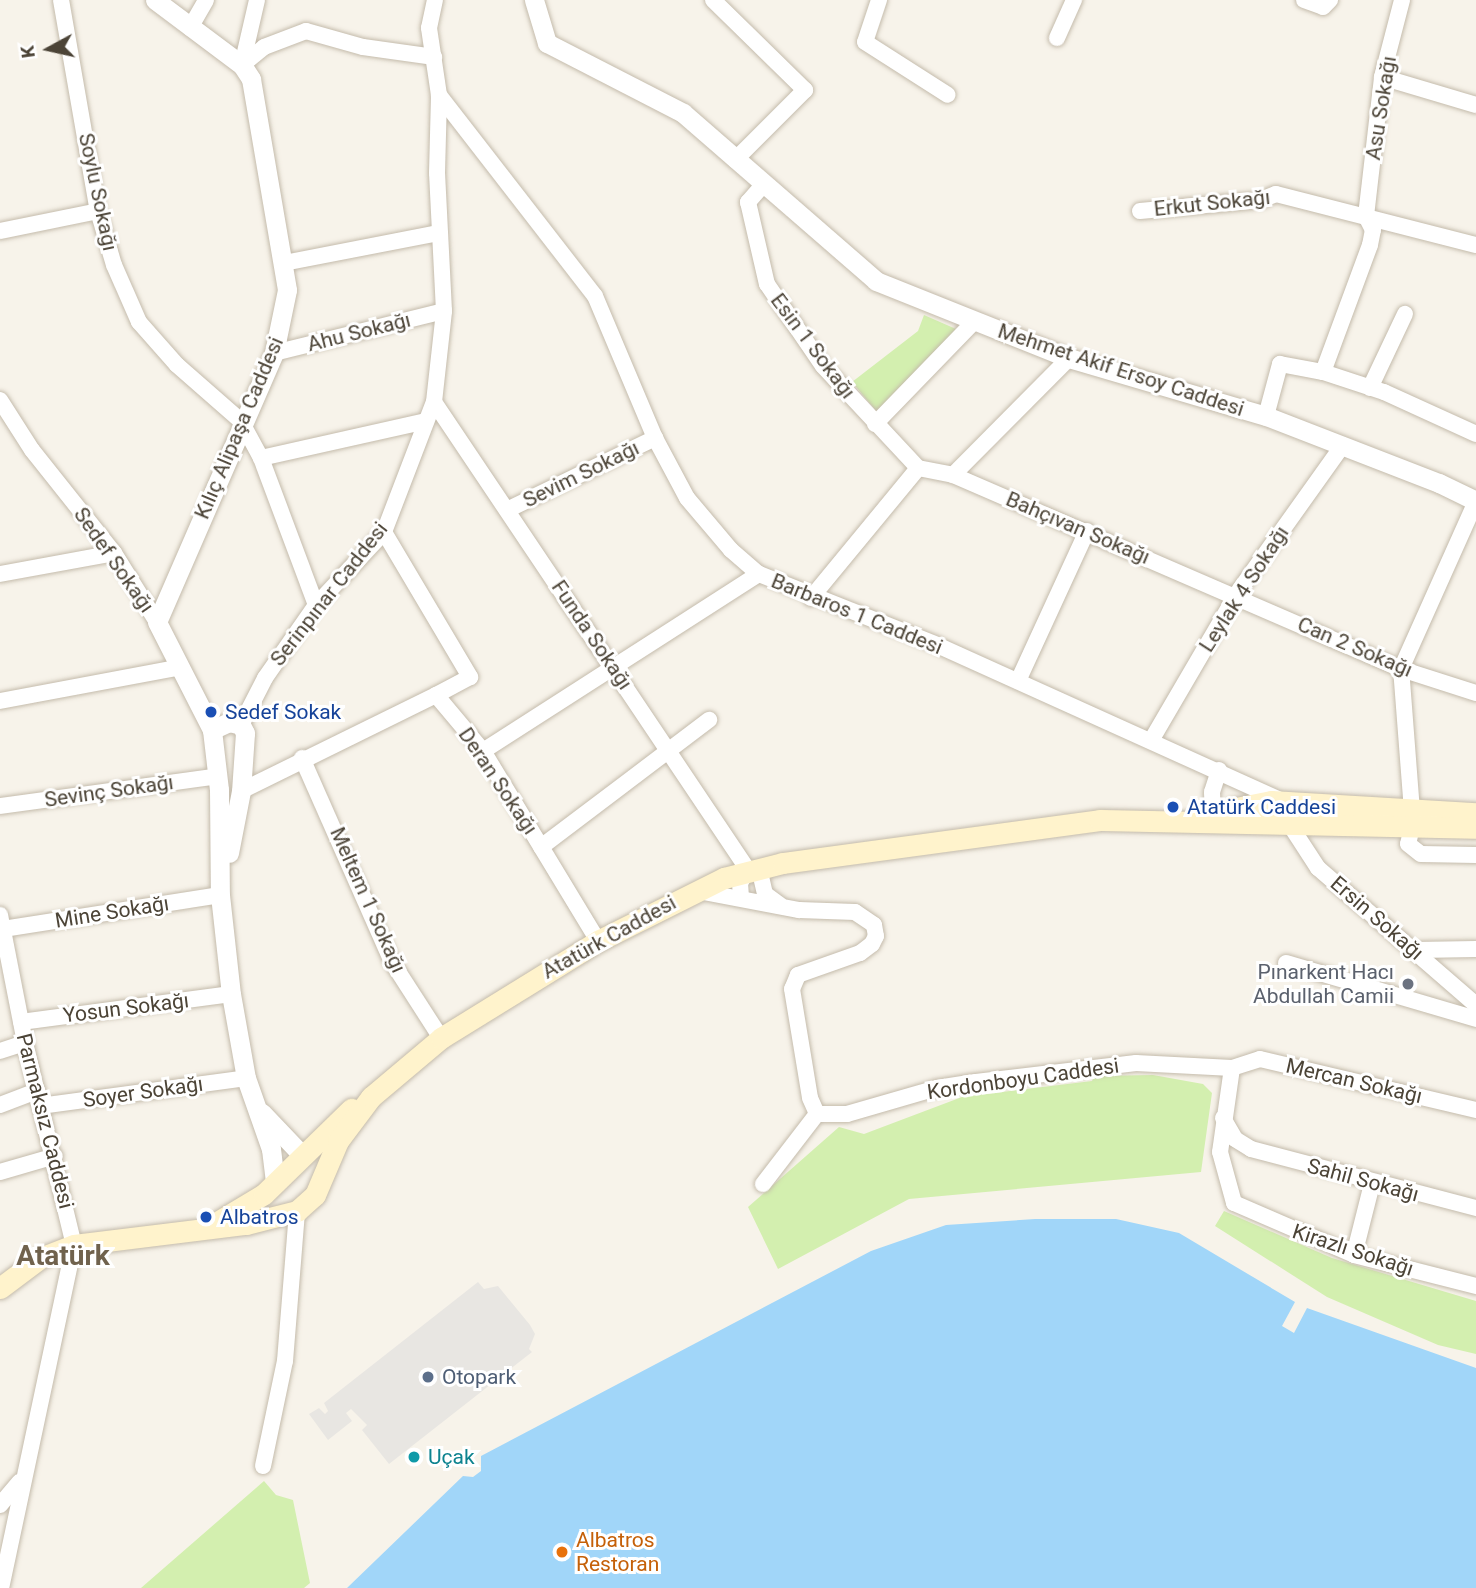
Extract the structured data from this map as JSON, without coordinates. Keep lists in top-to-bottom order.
{
  "streets": {
    "main road": ["Atatürk Caddesi"],
    "street": [
      "Asu Sokağı",
      "Soylu Sokağı",
      "Erkut Sokağı",
      "Ahu Sokağı",
      "Esin 1 Sokağı",
      "Mehmet Akif Ersoy Caddesi",
      "Kılıç Alipaşa Caddesi",
      "Sevim Sokağı",
      "Bahçıvan Sokağı",
      "Sedef Sokağı",
      "Leylak 4 Sokağı",
      "Serinpınar Caddesi",
      "Barbaros 1 Caddesi",
      "Funda Sokağı",
      "Can 2 Sokağı",
      "Deran Sokağı",
      "Sevinç Sokağı",
      "Meltem 1 Sokağı",
      "Mine Sokağı",
      "Ersin Sokağı",
      "Yosun Sokağı",
      "Kordonboyu Caddesi",
      "Mercan Sokağı",
      "Soyer Sokağı",
      "Parmaksız Caddesi",
      "Sahil Sokağı",
      "Kirazlı Sokağı"
    ]
  },
  "crossings": [
    ["Asu Sokağı", "Erkut Sokağı"],
    ["Soylu Sokağı", "Kılıç Alipaşa Caddesi"],
    ["Ahu Sokağı", "Kılıç Alipaşa Caddesi"],
    ["Ahu Sokağı", "Serinpınar Caddesi"],
    ["Esin 1 Sokağı", "Mehmet Akif Ersoy Caddesi"],
    ["Esin 1 Sokağı", "Bahçıvan Sokağı"],
    ["Mehmet Akif Ersoy Caddesi", "Leylak 4 Sokağı"],
    ["Kılıç Alipaşa Caddesi", "Sedef Sokağı"],
    ["Sevim Sokağı", "Barbaros 1 Caddesi"],
    ["Sevim Sokağı", "Funda Sokağı"],
    ["Bahçıvan Sokağı", "Leylak 4 Sokağı"],
    ["Bahçıvan Sokağı", "Can 2 Sokağı"],
    ["Leylak 4 Sokağı", "Barbaros 1 Caddesi"],
    ["Leylak 4 Sokağı", "Can 2 Sokağı"],
    ["Serinpınar Caddesi", "Barbaros 1 Caddesi"],
    ["Serinpınar Caddesi", "Funda Sokağı"],
    ["Barbaros 1 Caddesi", "Ersin Sokağı"],
    ["Barbaros 1 Caddesi", "Atatürk Caddesi"],
    ["Funda Sokağı", "Atatürk Caddesi"],
    ["Deran Sokağı", "Atatürk Caddesi"],
    ["Meltem 1 Sokağı", "Atatürk Caddesi"],
    ["Mine Sokağı", "Parmaksız Caddesi"],
    ["Ersin Sokağı", "Atatürk Caddesi"],
    ["Yosun Sokağı", "Parmaksız Caddesi"],
    ["Kordonboyu Caddesi", "Mercan Sokağı"],
    ["Soyer Sokağı", "Parmaksız Caddesi"]
  ],
  "districts": ["Atatürk"],
  "places": [
    "Sedef Sokak",
    "Atatürk Caddesi",
    "Pınarkent Hacı Abdullah Camii",
    "Albatros",
    "Otopark",
    "Uçak",
    "Albatros Restoran"
  ],
  "north": "left"
}
